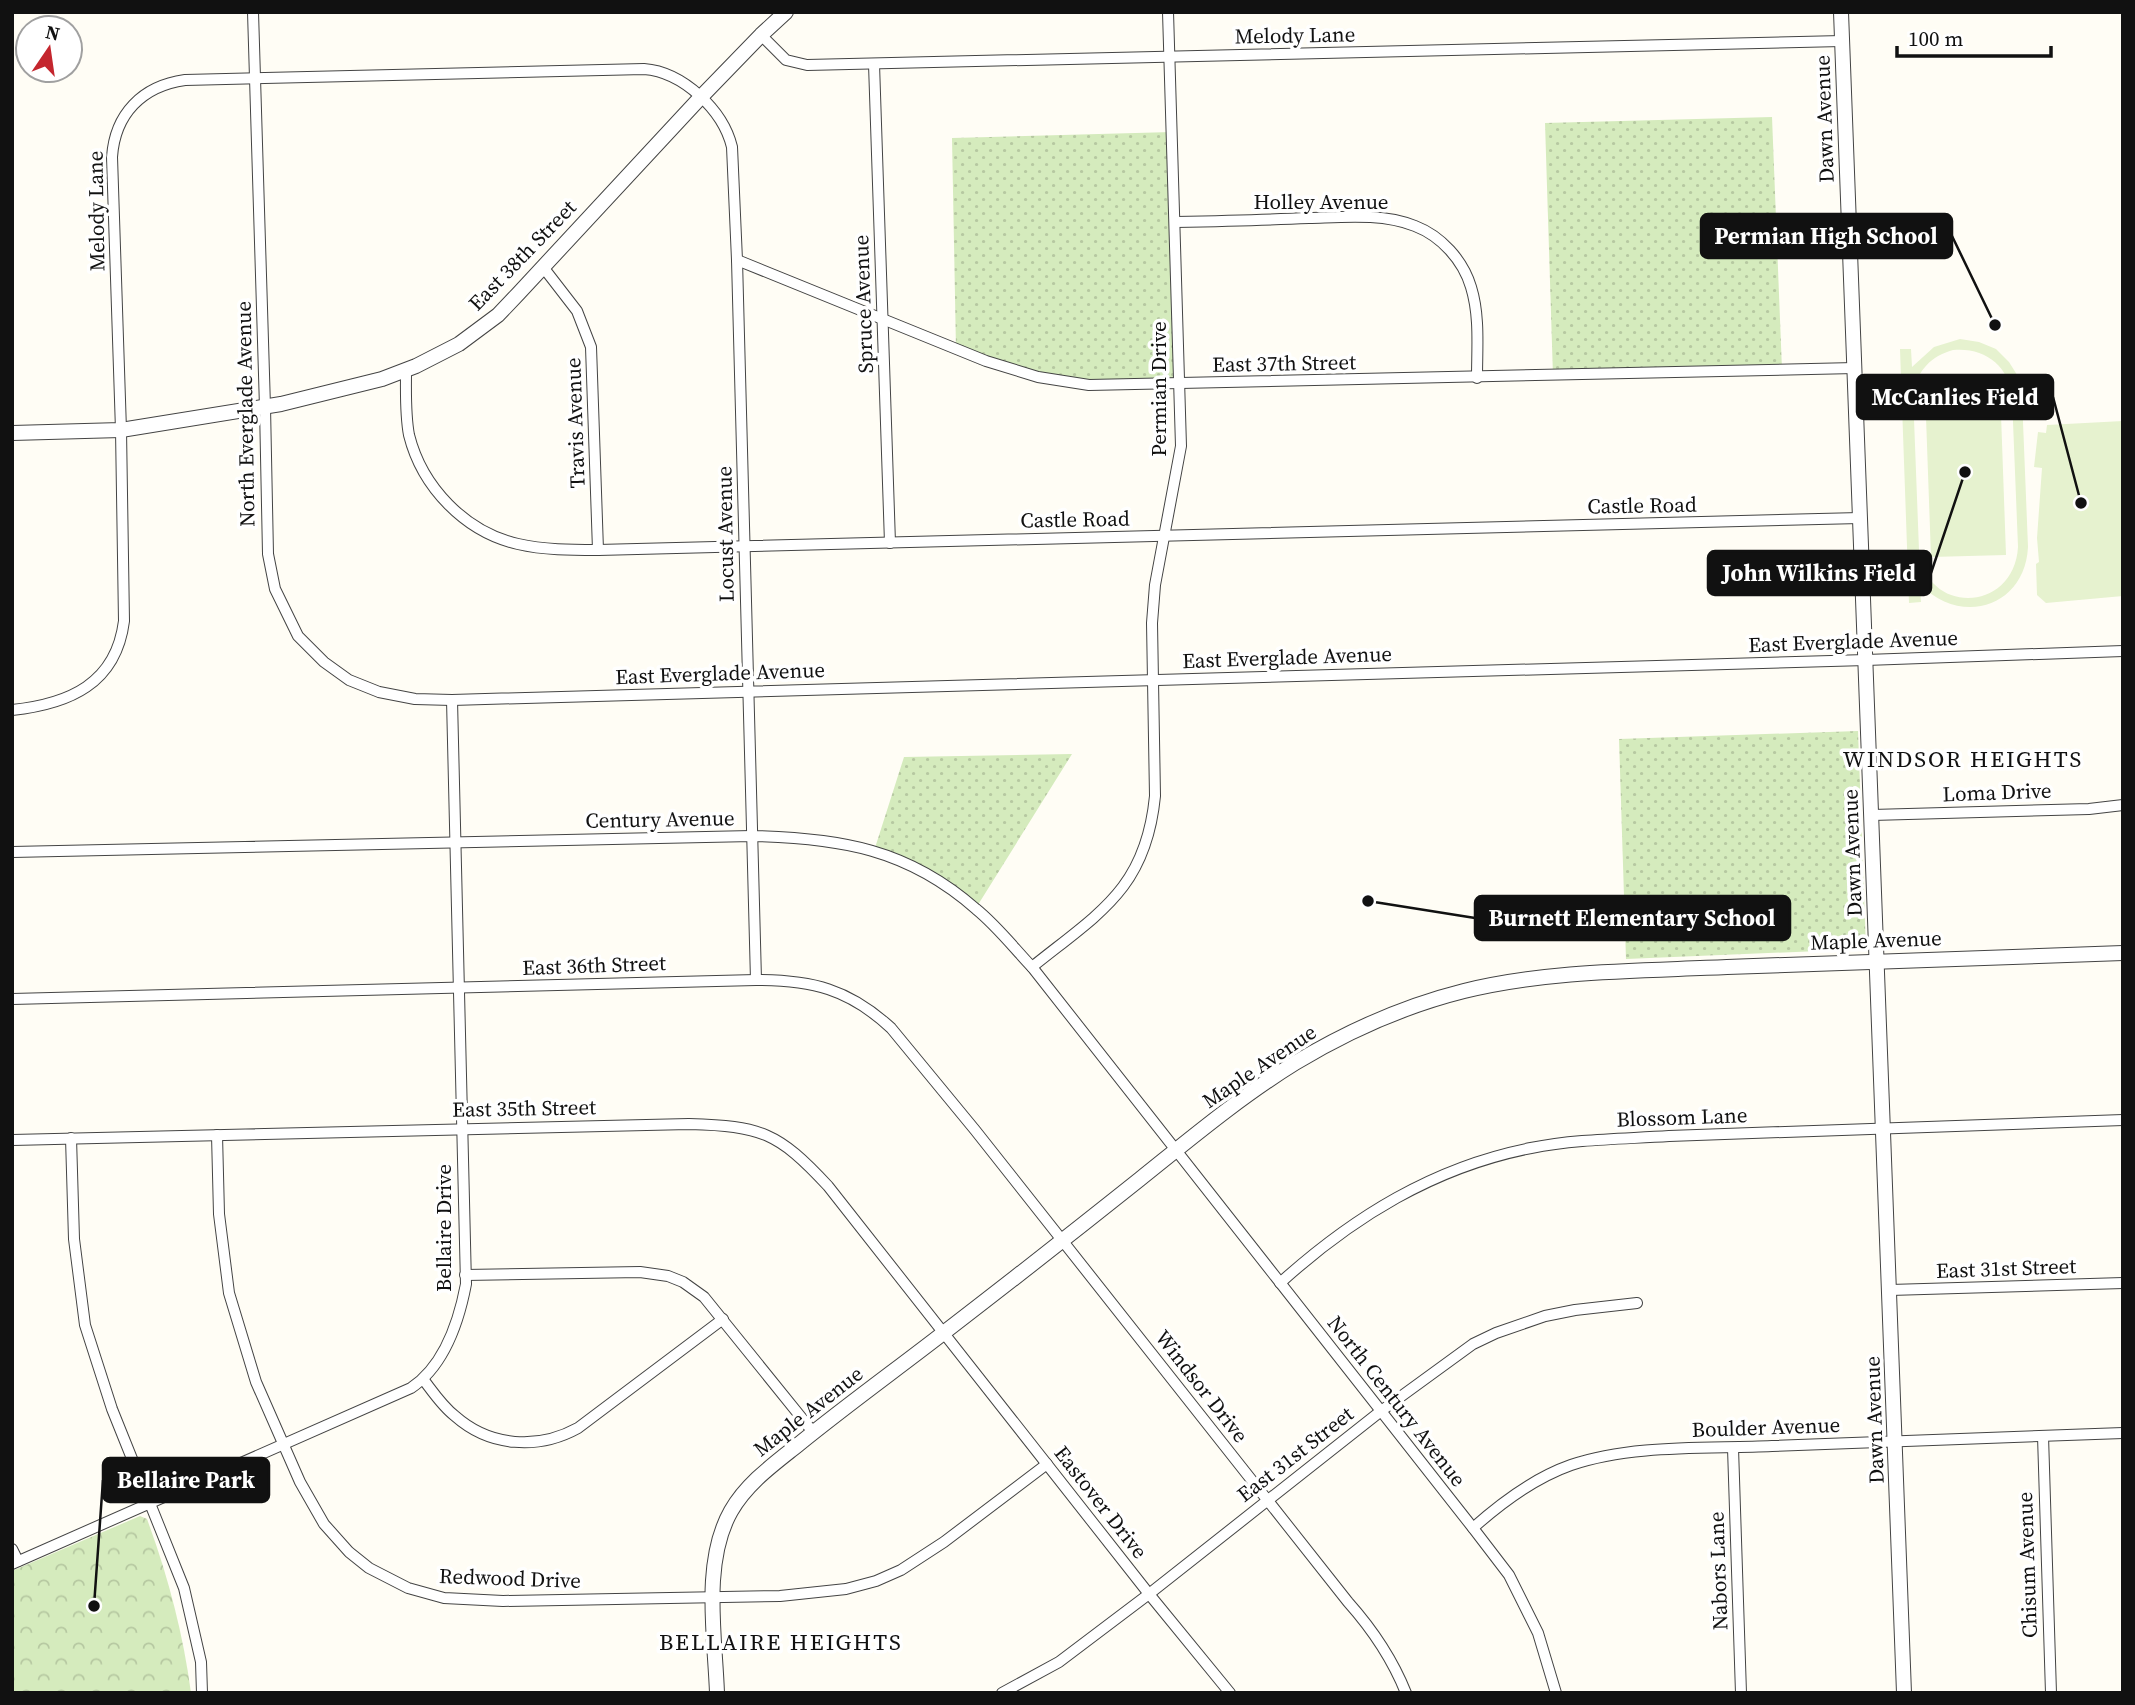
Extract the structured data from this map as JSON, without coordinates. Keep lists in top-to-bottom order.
{
  "streets": {
    "street": [
      "Melody Lane",
      "Dawn Avenue",
      "Holley Avenue",
      "East 38th Street",
      "Spruce Avenue",
      "East 37th Street",
      "Permian Drive",
      "North Everglade Avenue",
      "Travis Avenue",
      "Castle Road",
      "Locust Avenue",
      "East Everglade Avenue",
      "Loma Drive",
      "Century Avenue",
      "Maple Avenue",
      "East 36th Street",
      "East 35th Street",
      "Blossom Lane",
      "Bellaire Drive",
      "East 31st Street",
      "Windsor Drive",
      "North Century Avenue",
      "Boulder Avenue",
      "Eastover Drive",
      "Chisum Avenue",
      "Nabors Lane",
      "Redwood Drive"
    ]
  },
  "crossings": [
    ["Melody Lane", "Dawn Avenue"],
    ["Melody Lane", "East 38th Street"],
    ["Melody Lane", "Spruce Avenue"],
    ["Melody Lane", "Permian Drive"],
    ["Melody Lane", "North Everglade Avenue"],
    ["Melody Lane", "Locust Avenue"],
    ["Dawn Avenue", "East 37th Street"],
    ["Dawn Avenue", "Castle Road"],
    ["Dawn Avenue", "East Everglade Avenue"],
    ["Dawn Avenue", "Loma Drive"],
    ["Dawn Avenue", "Maple Avenue"],
    ["Dawn Avenue", "Blossom Lane"],
    ["Dawn Avenue", "East 31st Street"],
    ["Dawn Avenue", "Boulder Avenue"],
    ["Holley Avenue", "East 37th Street"],
    ["Holley Avenue", "Permian Drive"],
    ["East 38th Street", "North Everglade Avenue"],
    ["East 38th Street", "Travis Avenue"],
    ["East 38th Street", "Castle Road"],
    ["East 38th Street", "Locust Avenue"],
    ["Spruce Avenue", "East 37th Street"],
    ["Spruce Avenue", "Castle Road"],
    ["East 37th Street", "Permian Drive"],
    ["East 37th Street", "Locust Avenue"],
    ["Permian Drive", "Castle Road"],
    ["Permian Drive", "East Everglade Avenue"],
    ["Permian Drive", "Century Avenue"],
    ["North Everglade Avenue", "East Everglade Avenue"],
    ["North Everglade Avenue", "Bellaire Drive"],
    ["Travis Avenue", "Castle Road"],
    ["Castle Road", "Locust Avenue"],
    ["Locust Avenue", "East Everglade Avenue"],
    ["Locust Avenue", "Century Avenue"],
    ["Locust Avenue", "East 36th Street"],
    ["East Everglade Avenue", "Bellaire Drive"],
    ["Century Avenue", "Maple Avenue"],
    ["Century Avenue", "Bellaire Drive"],
    ["Century Avenue", "North Century Avenue"],
    ["Maple Avenue", "East 36th Street"],
    ["Maple Avenue", "East 35th Street"],
    ["Maple Avenue", "Windsor Drive"],
    ["Maple Avenue", "North Century Avenue"],
    ["Maple Avenue", "Eastover Drive"],
    ["Maple Avenue", "Redwood Drive"],
    ["East 36th Street", "Bellaire Drive"],
    ["East 36th Street", "Windsor Drive"],
    ["East 35th Street", "Bellaire Drive"],
    ["East 35th Street", "Eastover Drive"],
    ["East 35th Street", "Redwood Drive"],
    ["Blossom Lane", "North Century Avenue"],
    ["Bellaire Drive", "Redwood Drive"],
    ["East 31st Street", "Windsor Drive"],
    ["East 31st Street", "North Century Avenue"],
    ["East 31st Street", "Eastover Drive"],
    ["North Century Avenue", "Boulder Avenue"],
    ["Boulder Avenue", "Chisum Avenue"],
    ["Boulder Avenue", "Nabors Lane"],
    ["Eastover Drive", "Redwood Drive"]
  ],
  "districts": ["WINDSOR HEIGHTS", "BELLAIRE HEIGHTS"],
  "places": [
    "Permian High School",
    "John Wilkins Field",
    "McCanlies Field",
    "Burnett Elementary School",
    "Bellaire Park"
  ],
  "scale_bar": "100 m",
  "north": "top"
}
